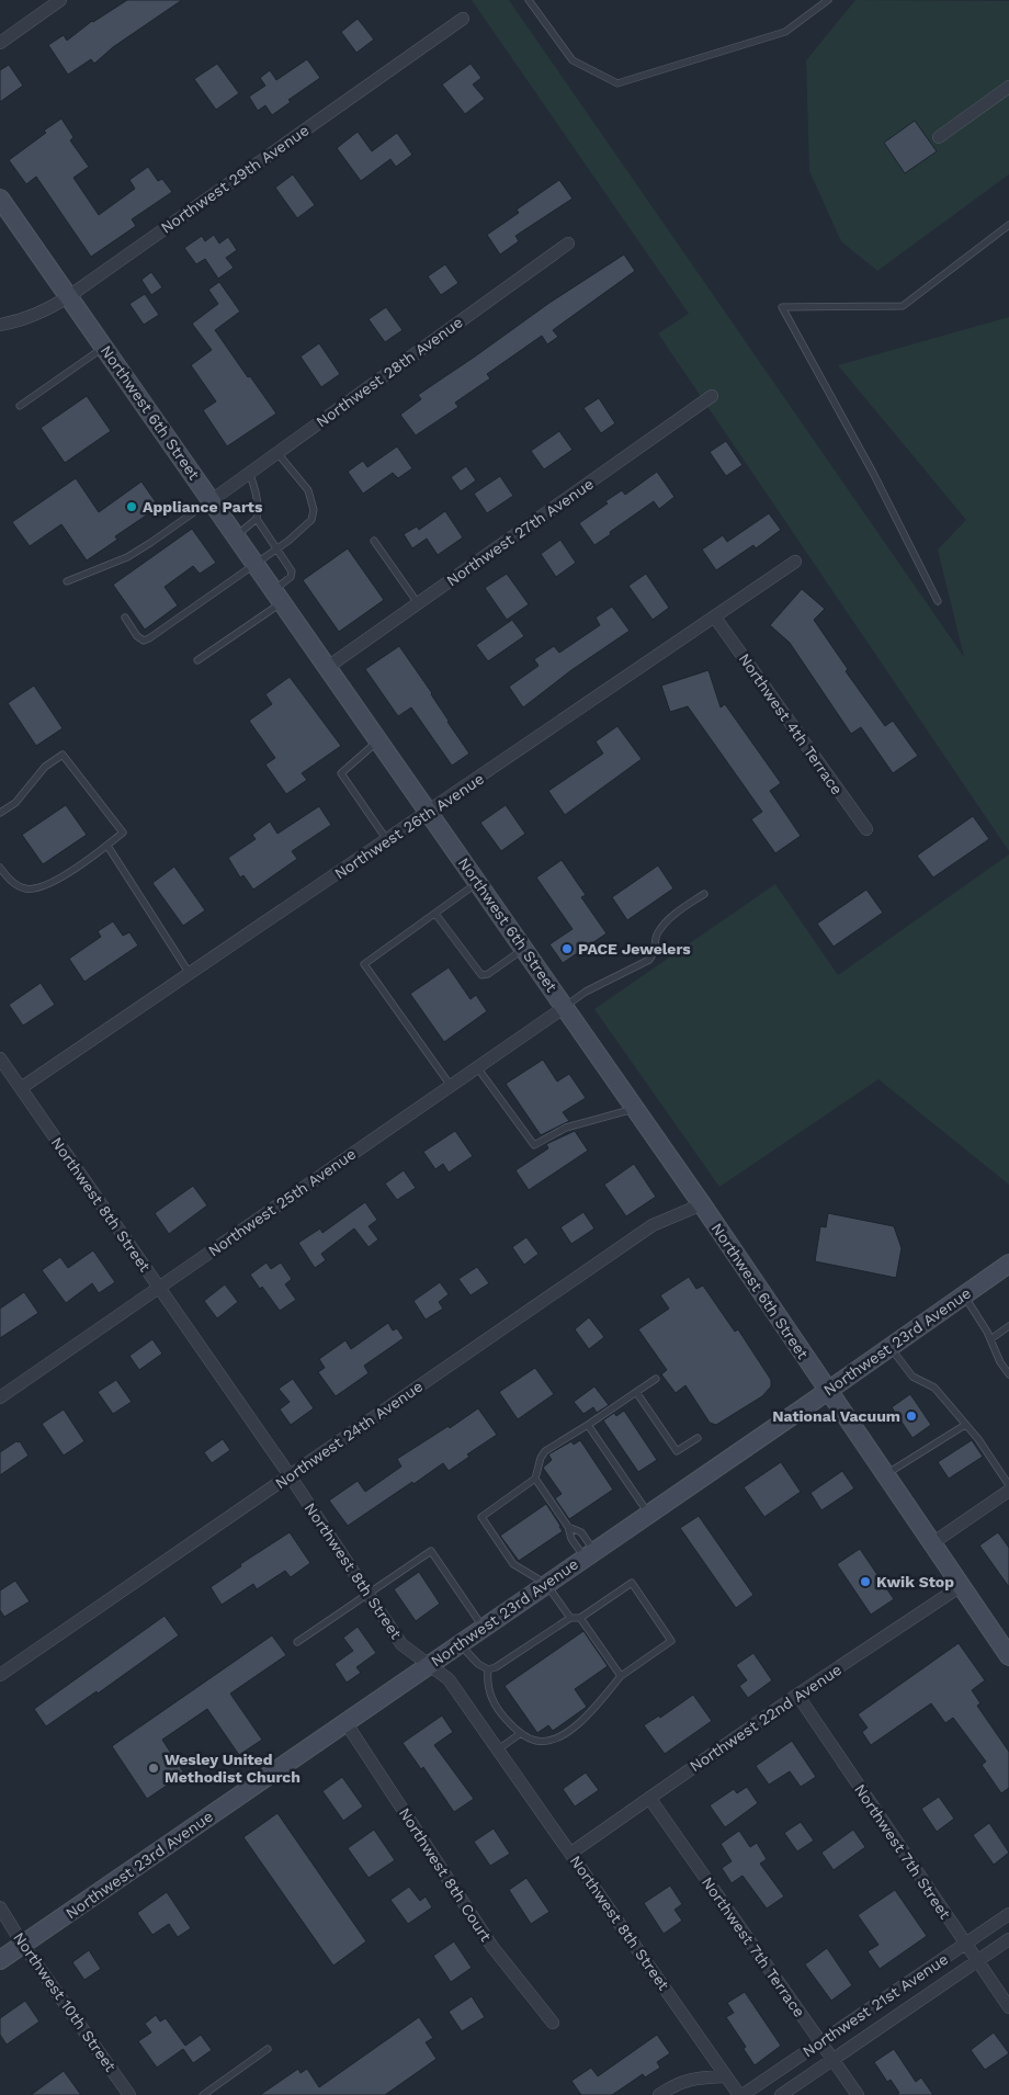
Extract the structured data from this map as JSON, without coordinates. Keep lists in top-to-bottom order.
{
  "streets": {
    "main road": ["Northwest 6th Street", "Northwest 23rd Avenue"],
    "street": [
      "Northwest 29th Avenue",
      "Northwest 28th Avenue",
      "Northwest 27th Avenue",
      "Northwest 4th Terrace",
      "Northwest 26th Avenue",
      "Northwest 25th Avenue",
      "Northwest 8th Street",
      "Northwest 24th Avenue",
      "Northwest 22nd Avenue",
      "Northwest 7th Street",
      "Northwest 8th Court",
      "Northwest 7th Terrace",
      "Northwest 10th Street",
      "Northwest 21st Avenue"
    ]
  },
  "crossings": [
    ["Northwest 29th Avenue", "Northwest 6th Street"],
    ["Northwest 28th Avenue", "Northwest 6th Street"],
    ["Northwest 6th Street", "Northwest 27th Avenue"],
    ["Northwest 6th Street", "Northwest 26th Avenue"],
    ["Northwest 6th Street", "Northwest 25th Avenue"],
    ["Northwest 6th Street", "Northwest 23rd Avenue"],
    ["Northwest 6th Street", "Northwest 24th Avenue"],
    ["Northwest 6th Street", "Northwest 22nd Avenue"],
    ["Northwest 4th Terrace", "Northwest 26th Avenue"],
    ["Northwest 26th Avenue", "Northwest 8th Street"],
    ["Northwest 25th Avenue", "Northwest 8th Street"],
    ["Northwest 8th Street", "Northwest 23rd Avenue"],
    ["Northwest 8th Street", "Northwest 24th Avenue"],
    ["Northwest 8th Street", "Northwest 22nd Avenue"],
    ["Northwest 8th Street", "Northwest 21st Avenue"],
    ["Northwest 23rd Avenue", "Northwest 8th Court"],
    ["Northwest 23rd Avenue", "Northwest 10th Street"],
    ["Northwest 22nd Avenue", "Northwest 7th Street"],
    ["Northwest 22nd Avenue", "Northwest 7th Terrace"],
    ["Northwest 7th Street", "Northwest 21st Avenue"],
    ["Northwest 7th Terrace", "Northwest 21st Avenue"]
  ],
  "places": [
    "Appliance Parts",
    "PACE Jewelers",
    "National Vacuum",
    "Kwik Stop",
    "Wesley United Methodist Church"
  ]
}
